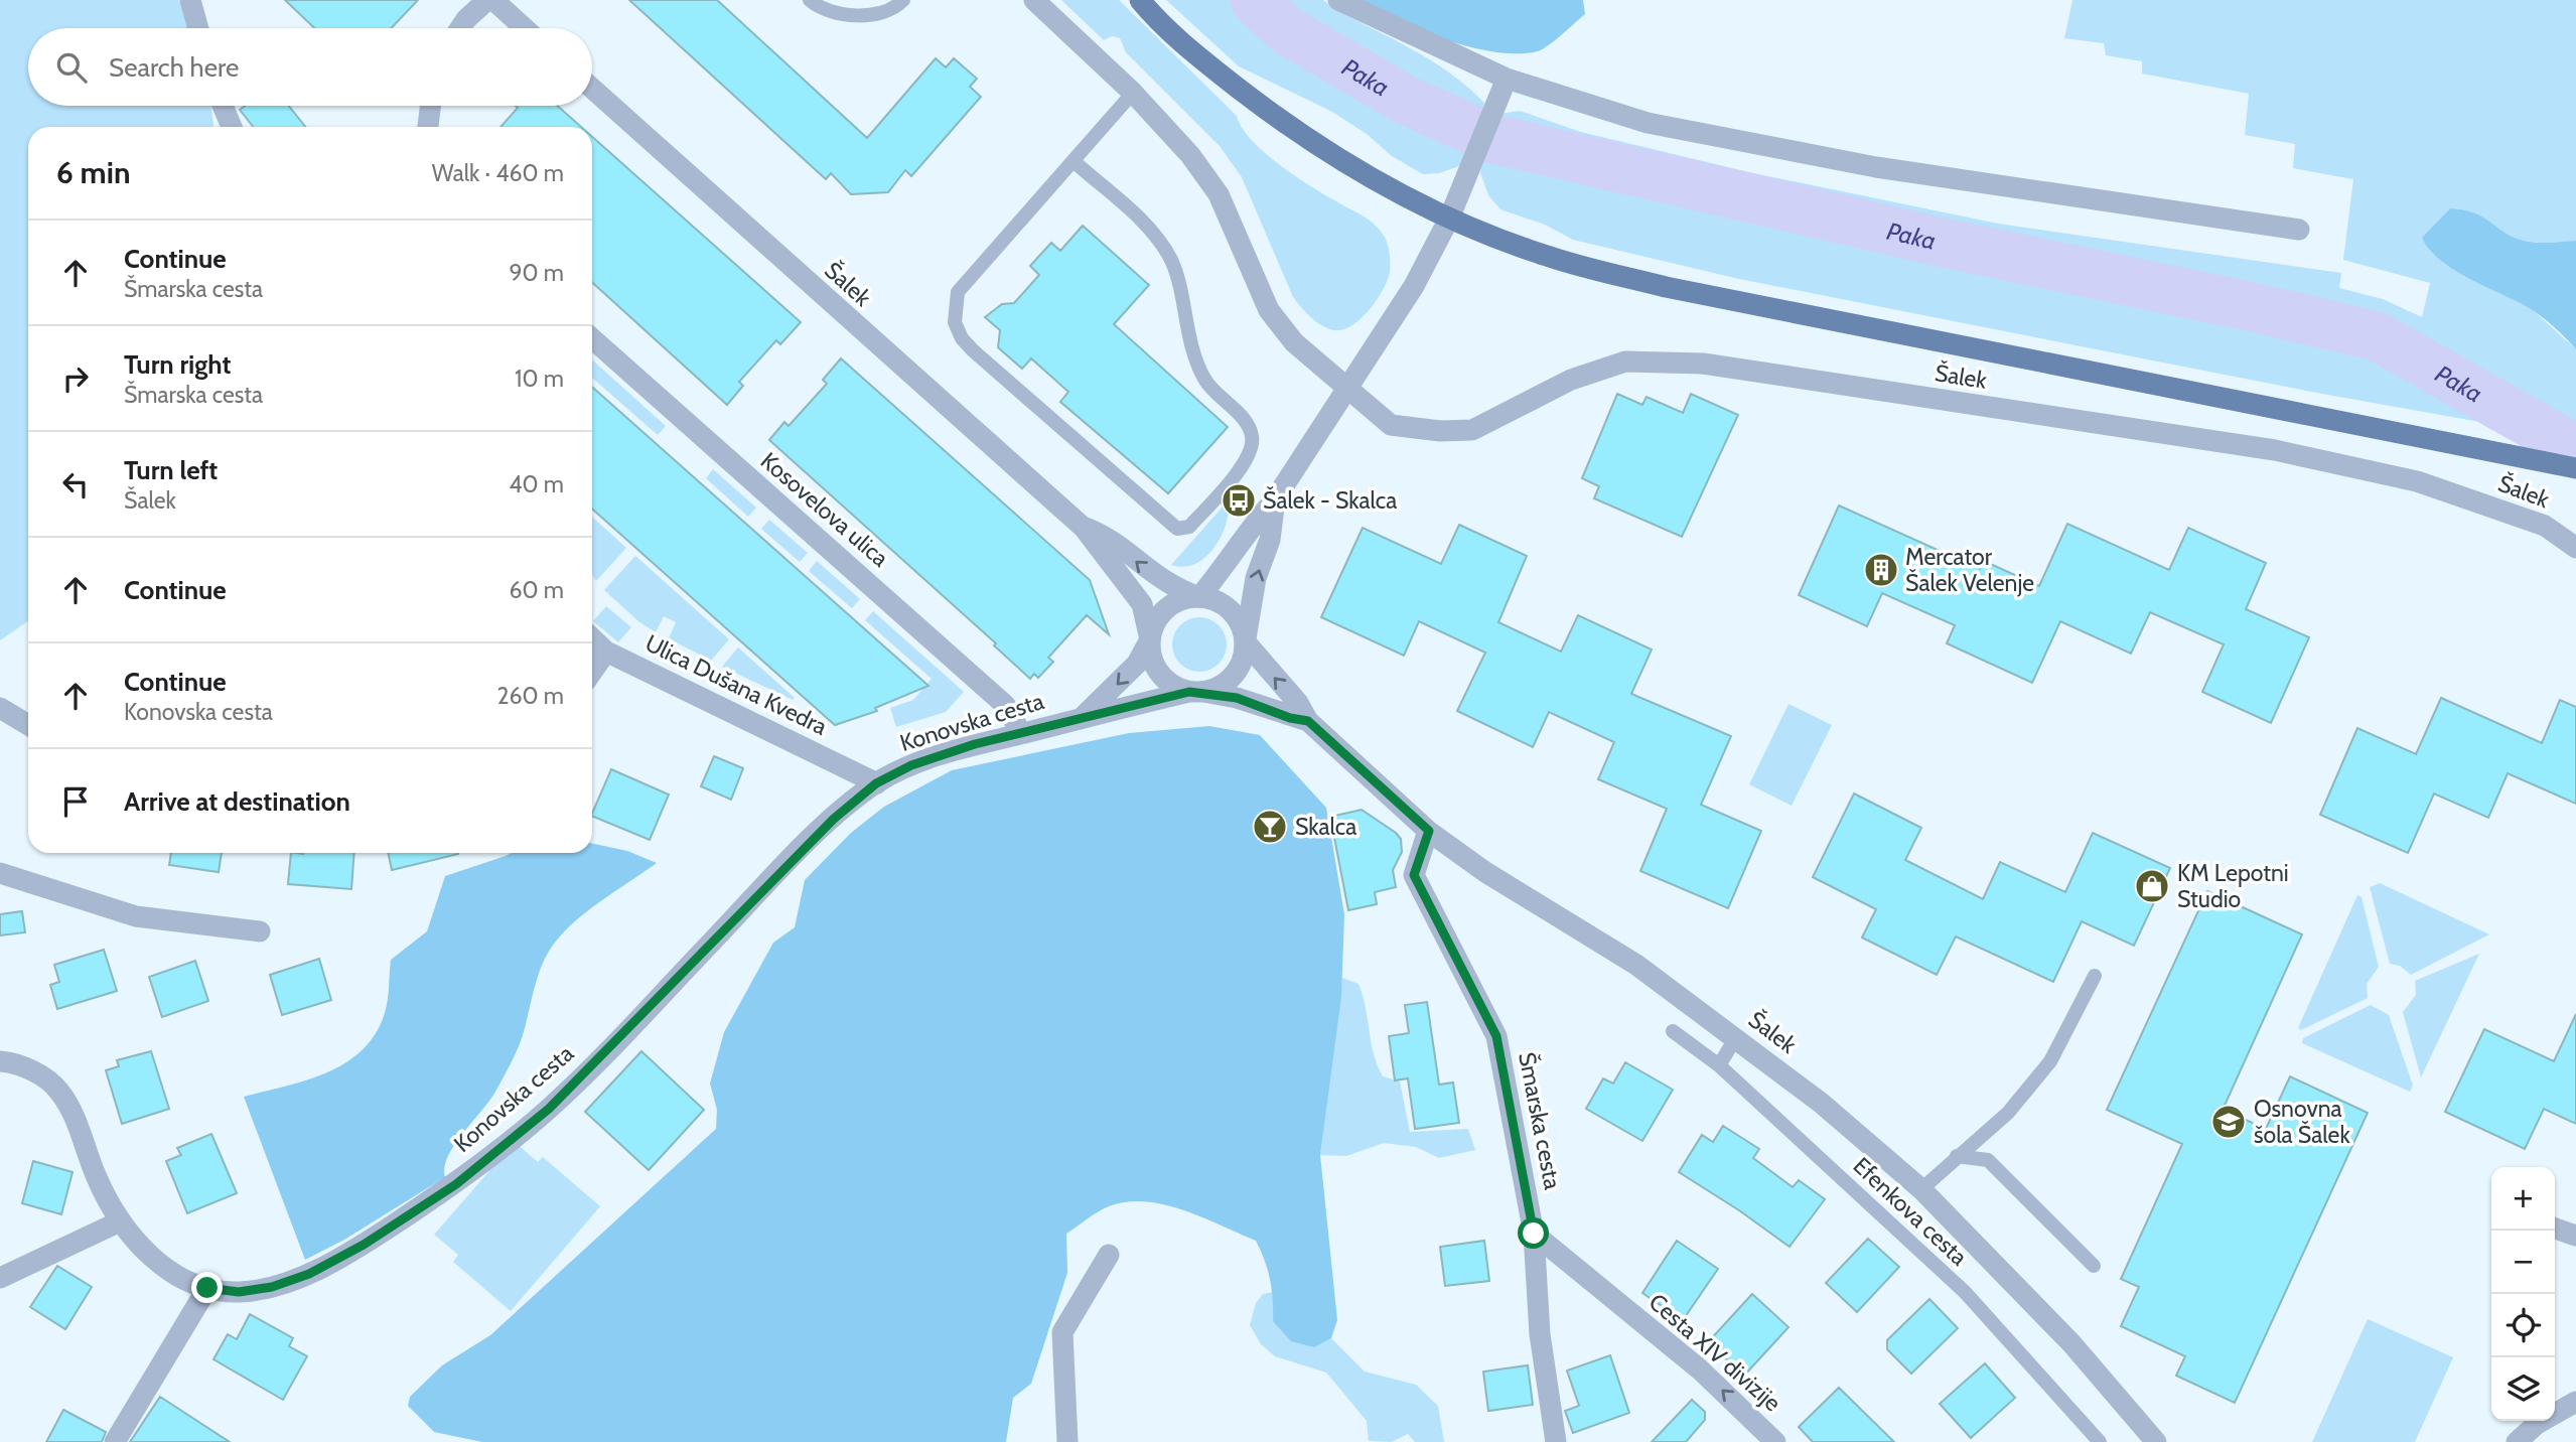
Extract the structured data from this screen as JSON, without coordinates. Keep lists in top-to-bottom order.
{
  "streets": {
    "street": [
      "Šalek",
      "Kosovelova ulica",
      "Ulica Dušana Kvedra",
      "Konovska cesta",
      "Šmarska cesta",
      "Cesta XIV divizije"
    ],
    "lane": ["Efenkova cesta"]
  },
  "crossings": [
    ["Šalek", "Šmarska cesta"],
    ["Kosovelova ulica", "Konovska cesta"],
    ["Ulica Dušana Kvedra", "Konovska cesta"],
    ["Šmarska cesta", "Cesta XIV divizije"]
  ],
  "one_way": ["Cesta XIV divizije"],
  "water": ["Paka"],
  "places": {
    "bus stop": ["Šalek - Skalca"],
    "building": ["Mercator Šalek Velenje"],
    "bar": ["Skalca"],
    "shop": ["KM Lepotni Studio"],
    "school or university": ["Osnovna šola Šalek"]
  },
  "page": {
    "search": "Search here",
    "heading": ["6 min", "Walk · 460 m"],
    "list": [
      ["Continue", "Šmarska cesta", "90 m"],
      ["Turn right", "Šmarska cesta", "10 m"],
      ["Turn left", "Šalek", "40 m"],
      ["Continue", "60 m"],
      ["Continue", "Konovska cesta", "260 m"],
      "Arrive at destination"
    ],
    "map_buttons": ["+", "−"]
  }
}
